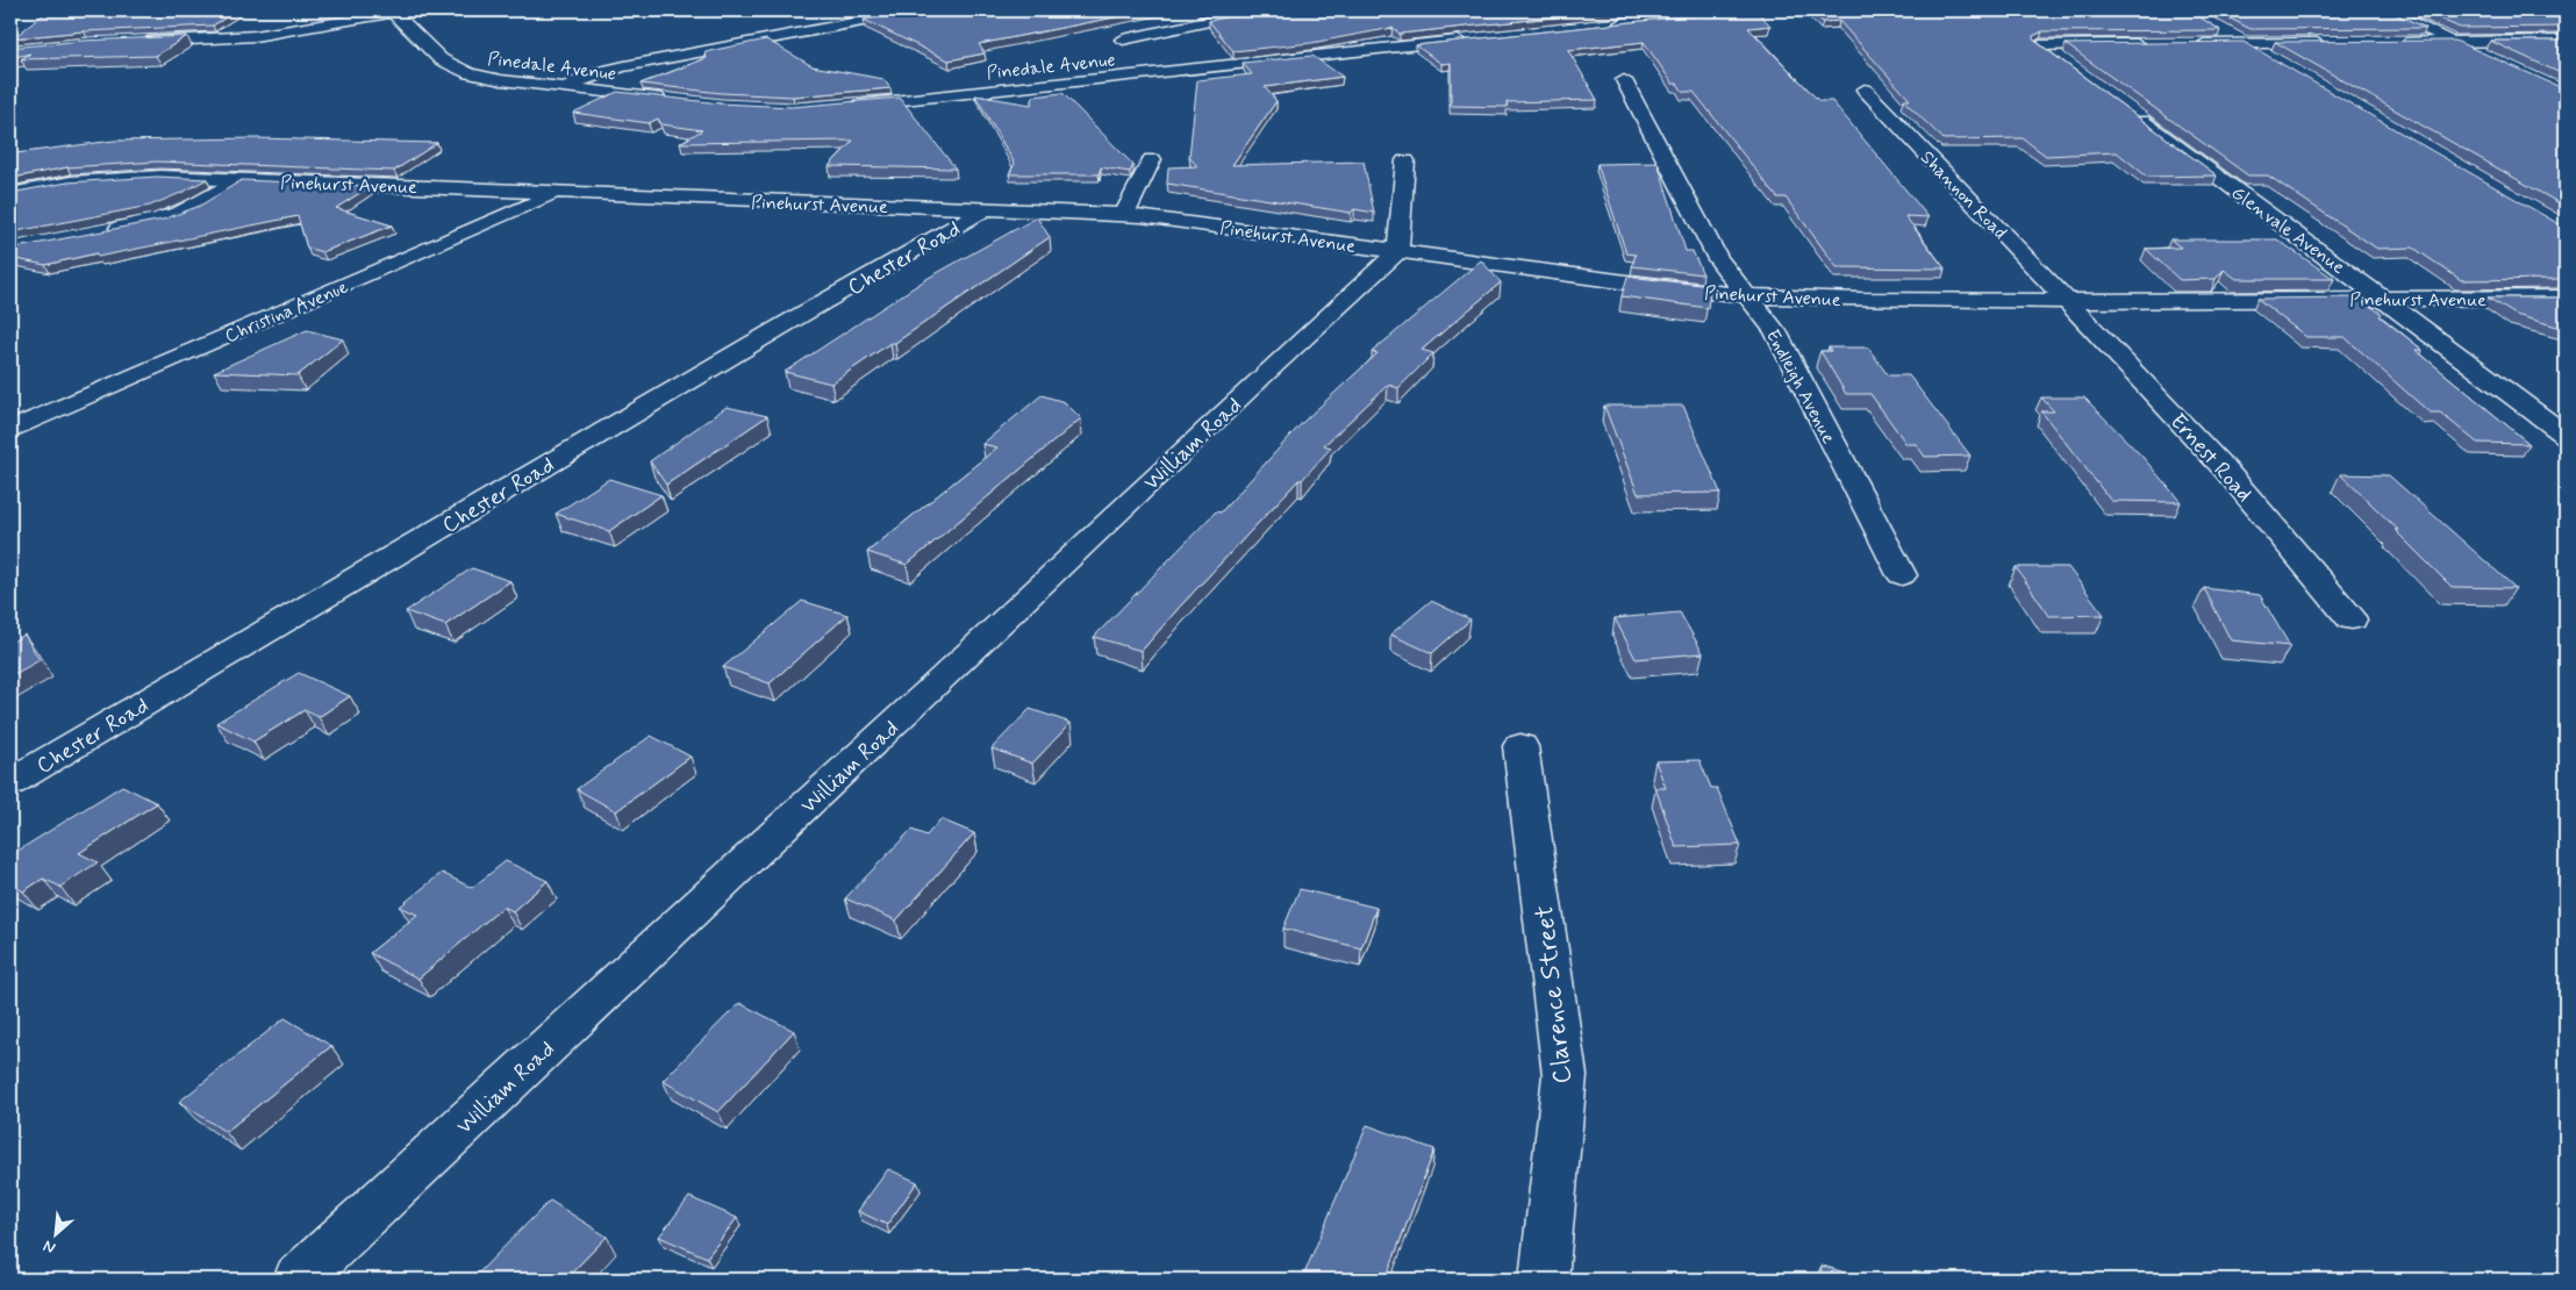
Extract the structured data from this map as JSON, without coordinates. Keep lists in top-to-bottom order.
{
  "streets": {
    "street": [
      "Pinedale Avenue",
      "Pinehurst Avenue",
      "Shannon Road",
      "Glenvale Avenue",
      "Chester Road",
      "Christina Avenue",
      "Endleigh Avenue",
      "William Road",
      "Ernest Road",
      "Clarence Street"
    ]
  },
  "crossings": [
    ["Pinehurst Avenue", "Shannon Road"],
    ["Pinehurst Avenue", "Glenvale Avenue"],
    ["Pinehurst Avenue", "Chester Road"],
    ["Pinehurst Avenue", "Christina Avenue"],
    ["Pinehurst Avenue", "Endleigh Avenue"],
    ["Pinehurst Avenue", "William Road"],
    ["Pinehurst Avenue", "Ernest Road"],
    ["Shannon Road", "Ernest Road"]
  ],
  "north": "bottom left"
}
